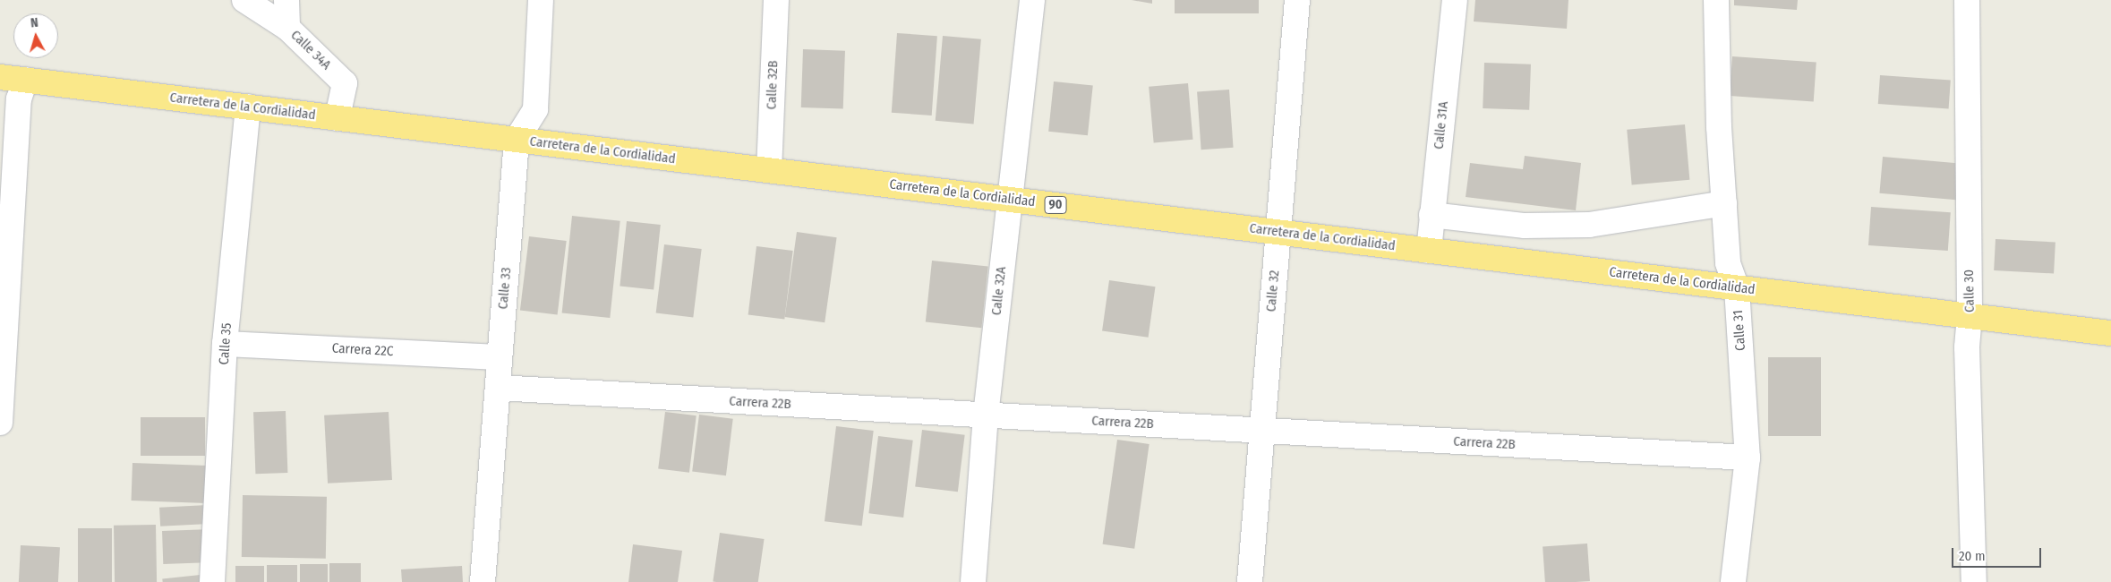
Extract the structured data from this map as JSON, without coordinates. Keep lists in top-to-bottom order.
{
  "streets": {
    "highway": ["Carretera de la Cordialidad", "90"],
    "street": [
      "Calle 34A",
      "Calle 32B",
      "Calle 31A",
      "Calle 33",
      "Calle 32A",
      "Calle 32",
      "Calle 30",
      "Calle 31",
      "Calle 35",
      "Carrera 22C",
      "Carrera 22B"
    ]
  },
  "crossings": [
    ["Calle 34A", "Carretera de la Cordialidad"],
    ["Calle 32B", "Carretera de la Cordialidad"],
    ["Carretera de la Cordialidad", "Calle 31A"],
    ["Carretera de la Cordialidad", "Calle 33"],
    ["Carretera de la Cordialidad", "Calle 32A"],
    ["Carretera de la Cordialidad", "Calle 32"],
    ["Carretera de la Cordialidad", "Calle 30"],
    ["Carretera de la Cordialidad", "Calle 31"],
    ["Carretera de la Cordialidad", "Calle 35"],
    ["Calle 33", "Carrera 22C"],
    ["Calle 33", "Carrera 22B"],
    ["Calle 32A", "Carrera 22B"],
    ["Calle 32", "Carrera 22B"],
    ["Calle 31", "Carrera 22B"],
    ["Calle 35", "Carrera 22C"]
  ],
  "scale_bar": "20 m",
  "north": "top"
}
